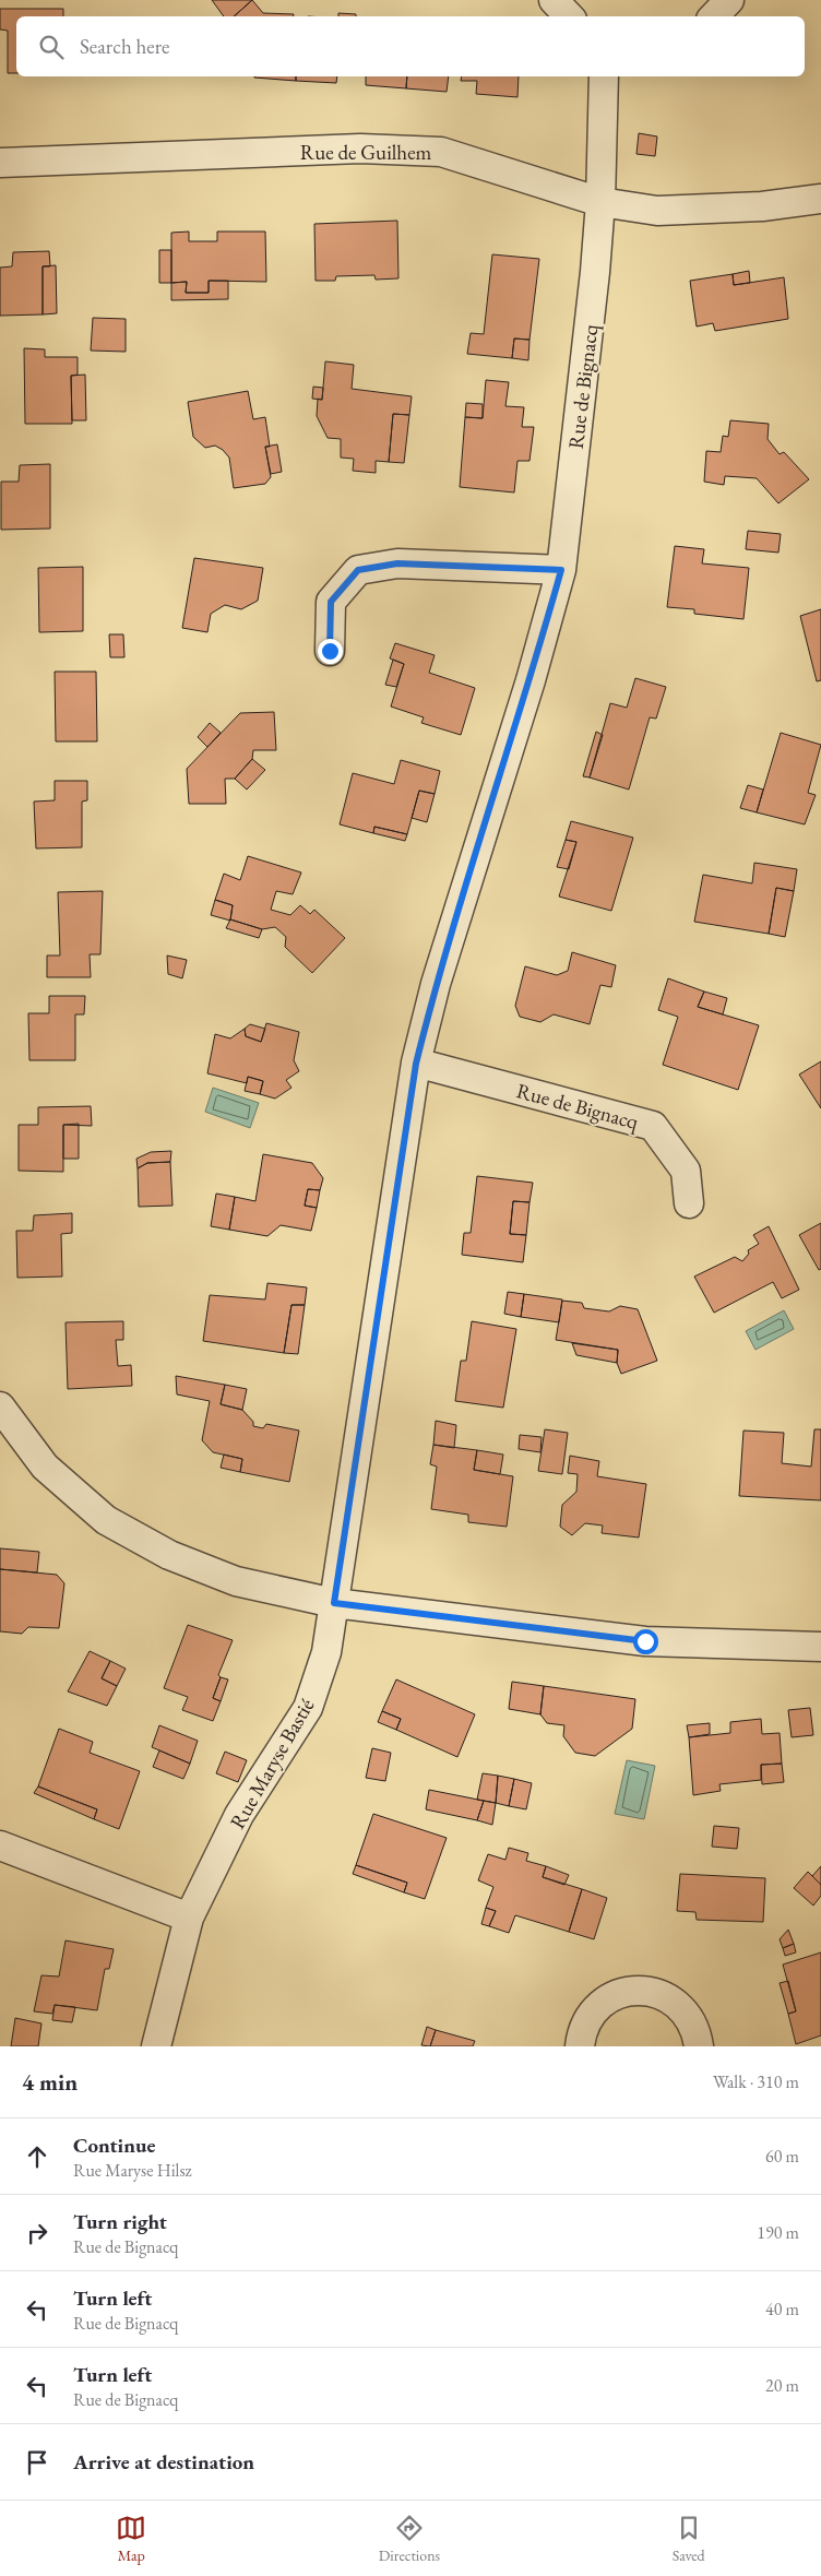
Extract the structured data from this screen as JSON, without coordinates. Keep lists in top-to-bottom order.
{
  "streets": {
    "street": ["Rue de Guilhem", "Rue de Bignacq", "Rue Maryse Bastié"]
  },
  "crossings": [
    ["Rue de Guilhem", "Rue de Bignacq"],
    ["Rue de Bignacq", "Rue Maryse Bastié"]
  ],
  "page": {
    "search": "Search here",
    "heading": ["4 min", "Walk · 310 m"],
    "list": [
      ["Continue", "Rue Maryse Hilsz", "60 m"],
      ["Turn right", "Rue de Bignacq", "190 m"],
      ["Turn left", "Rue de Bignacq", "40 m"],
      ["Turn left", "Rue de Bignacq", "20 m"],
      "Arrive at destination"
    ],
    "nav": ["Map", "Directions", "Saved"]
  }
}
